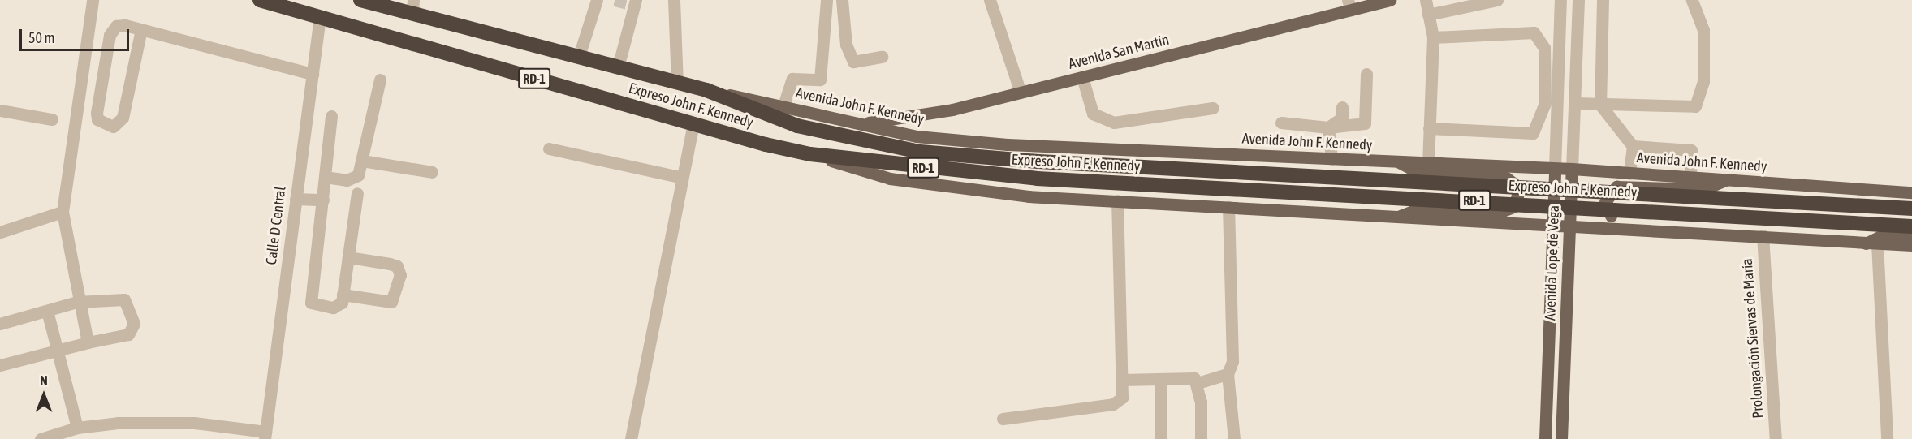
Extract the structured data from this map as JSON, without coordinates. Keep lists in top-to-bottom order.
{
  "streets": {
    "highway": ["RD-1", "Expreso John F. Kennedy"],
    "main road": ["Avenida San Martín", "Avenida John F. Kennedy", "Avenida Lope de Vega"],
    "street": ["Calle D Central", "Prolongación Siervas de María"]
  },
  "crossings": [
    ["Avenida San Martín", "Avenida John F. Kennedy"],
    ["RD-1", "Expreso John F. Kennedy"],
    ["RD-1", "Avenida Lope de Vega"],
    ["RD-1", "Prolongación Siervas de María"],
    ["Expreso John F. Kennedy", "Avenida John F. Kennedy"],
    ["Expreso John F. Kennedy", "Calle D Central"],
    ["Avenida John F. Kennedy", "Avenida Lope de Vega"]
  ],
  "scale_bar": "50 m",
  "north": "top"
}
